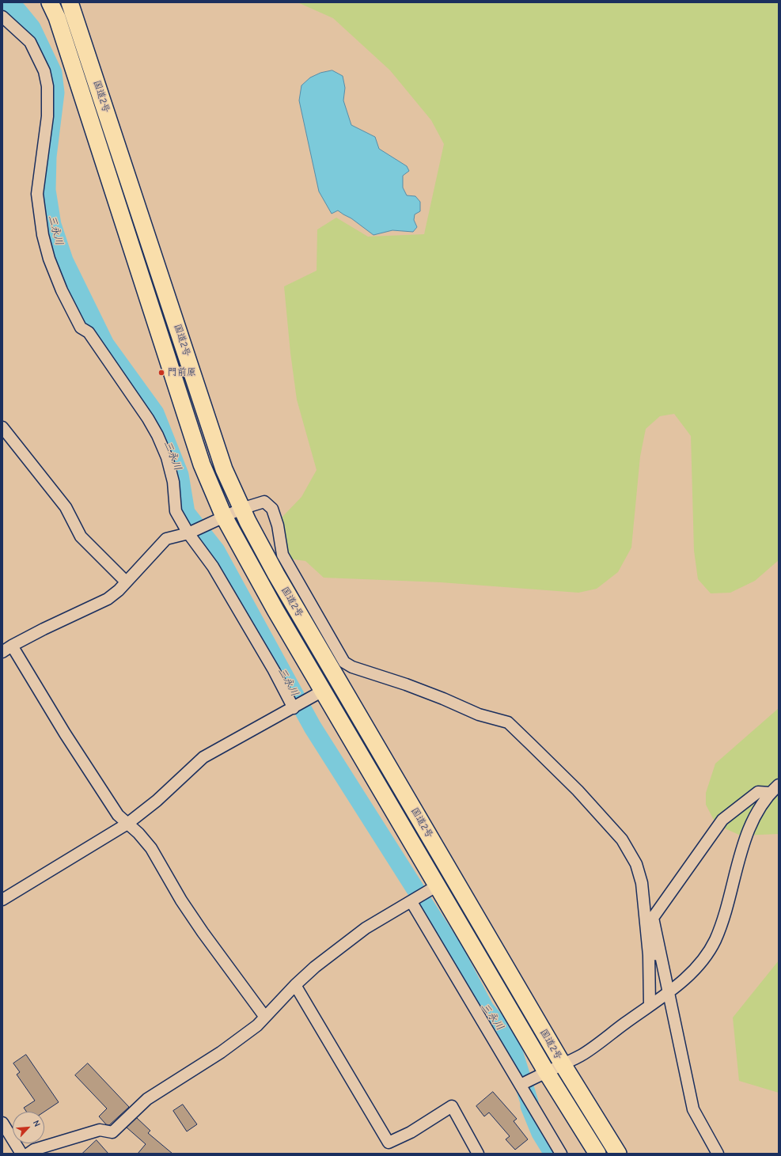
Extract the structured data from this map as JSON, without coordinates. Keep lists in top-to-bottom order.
{
  "streets": {
    "highway": ["国道2号"]
  },
  "water": ["三永川"],
  "places": ["門前原"],
  "north": "top right"
}
